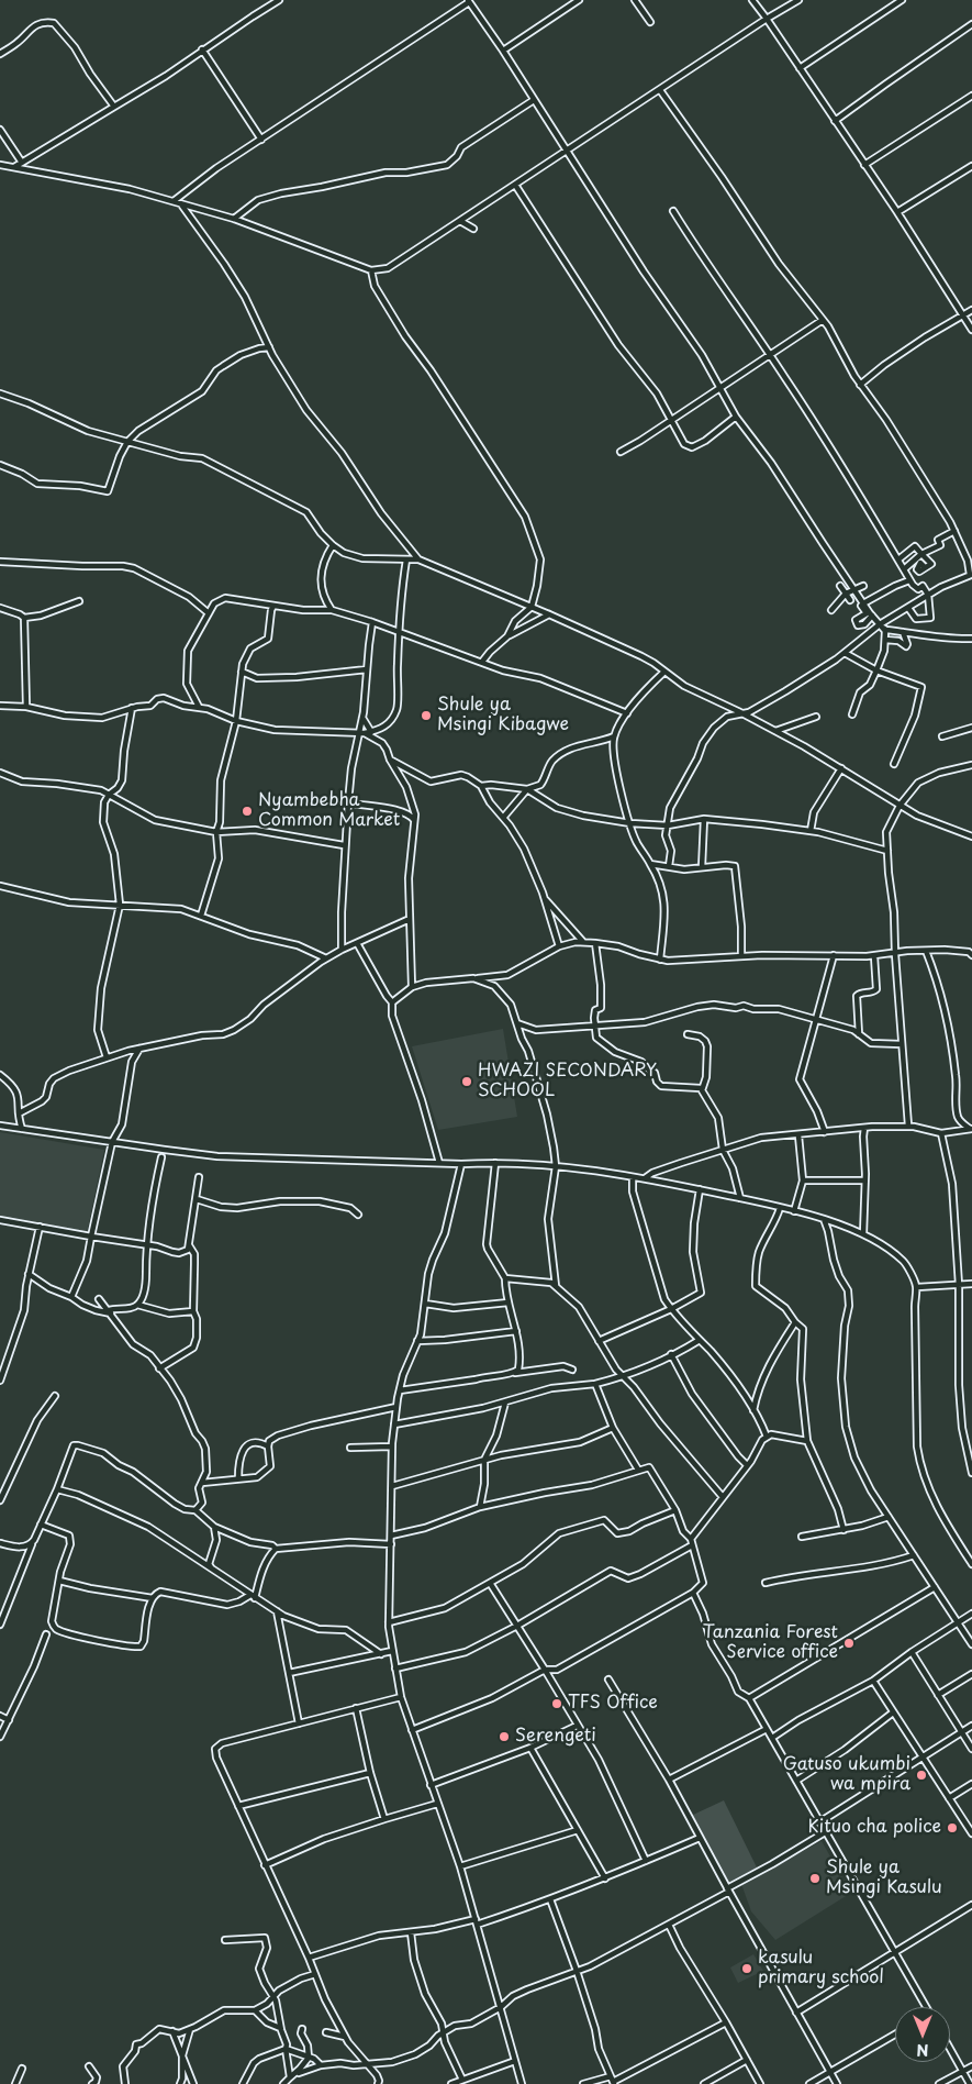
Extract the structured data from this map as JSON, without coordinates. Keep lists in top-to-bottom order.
{
  "places": [
    "Shule ya Msingi Kibagwe",
    "Nyambebha Common Market",
    "HWAZI SECONDARY SCHOOL",
    "Tanzania Forest Service office",
    "TFS Office",
    "Serengeti",
    "Gatuso ukumbi wa mpira",
    "Kituo cha police",
    "Shule ya Msingi Kasulu",
    "kasulu primary school"
  ],
  "north": "bottom"
}
